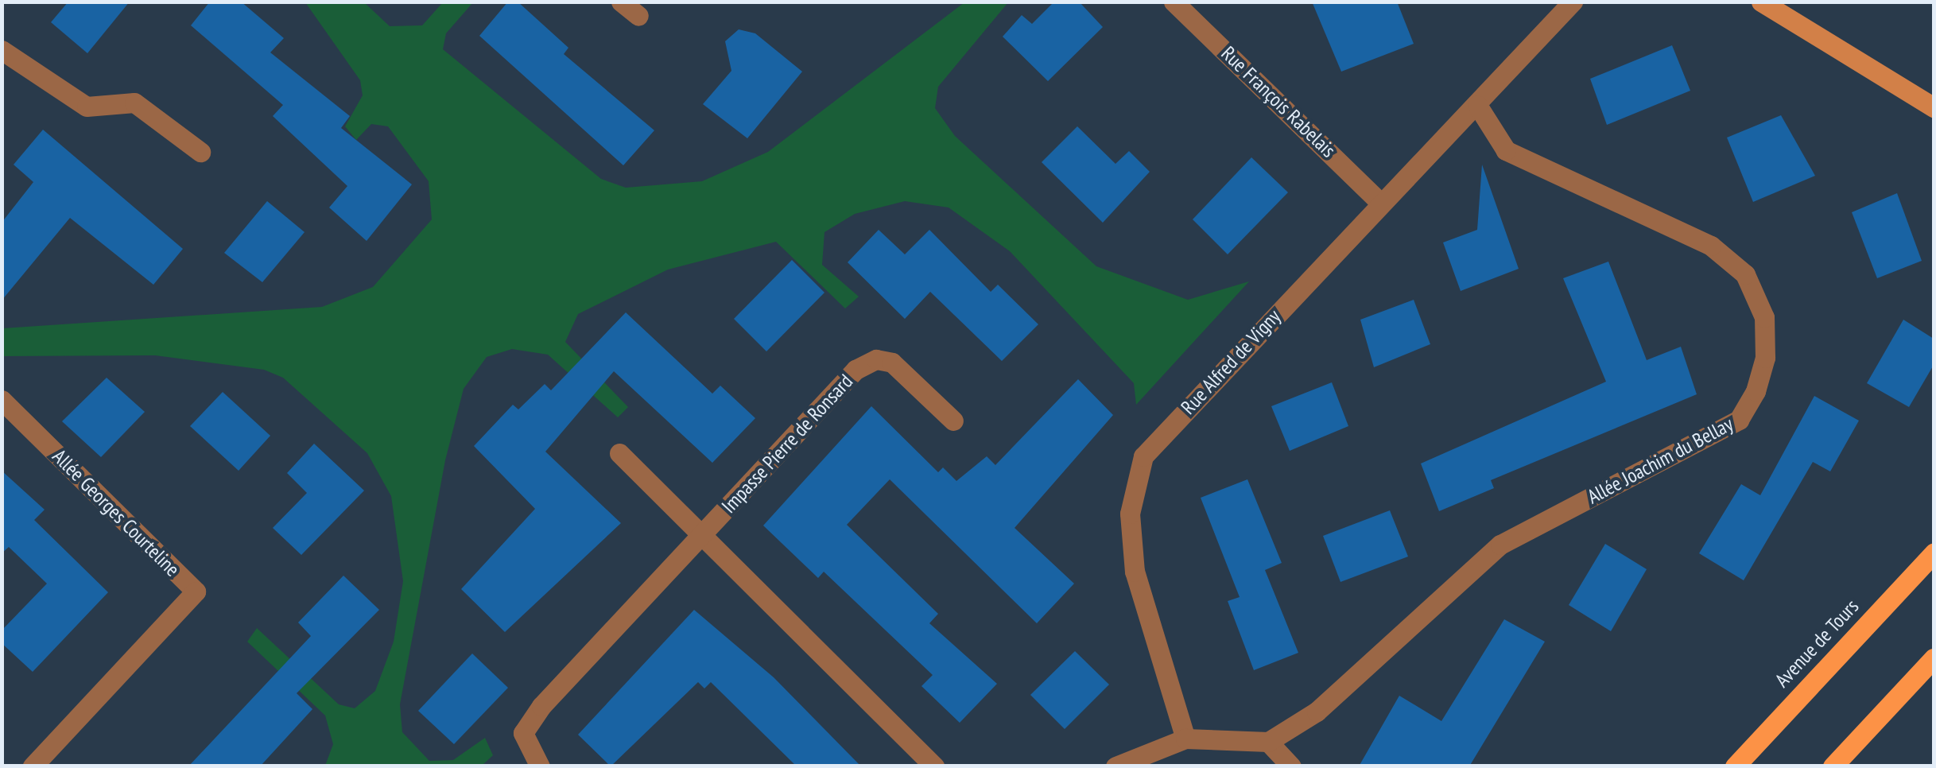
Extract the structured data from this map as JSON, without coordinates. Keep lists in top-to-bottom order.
{
  "streets": {
    "main road": ["Avenue de Tours"],
    "street": [
      "Rue François Rabelais",
      "Rue Alfred de Vigny",
      "Impasse Pierre de Ronsard",
      "Allée Joachim du Bellay",
      "Allée Georges Courteline"
    ]
  },
  "crossings": [
    ["Rue François Rabelais", "Rue Alfred de Vigny"],
    ["Rue Alfred de Vigny", "Allée Joachim du Bellay"]
  ]
}
